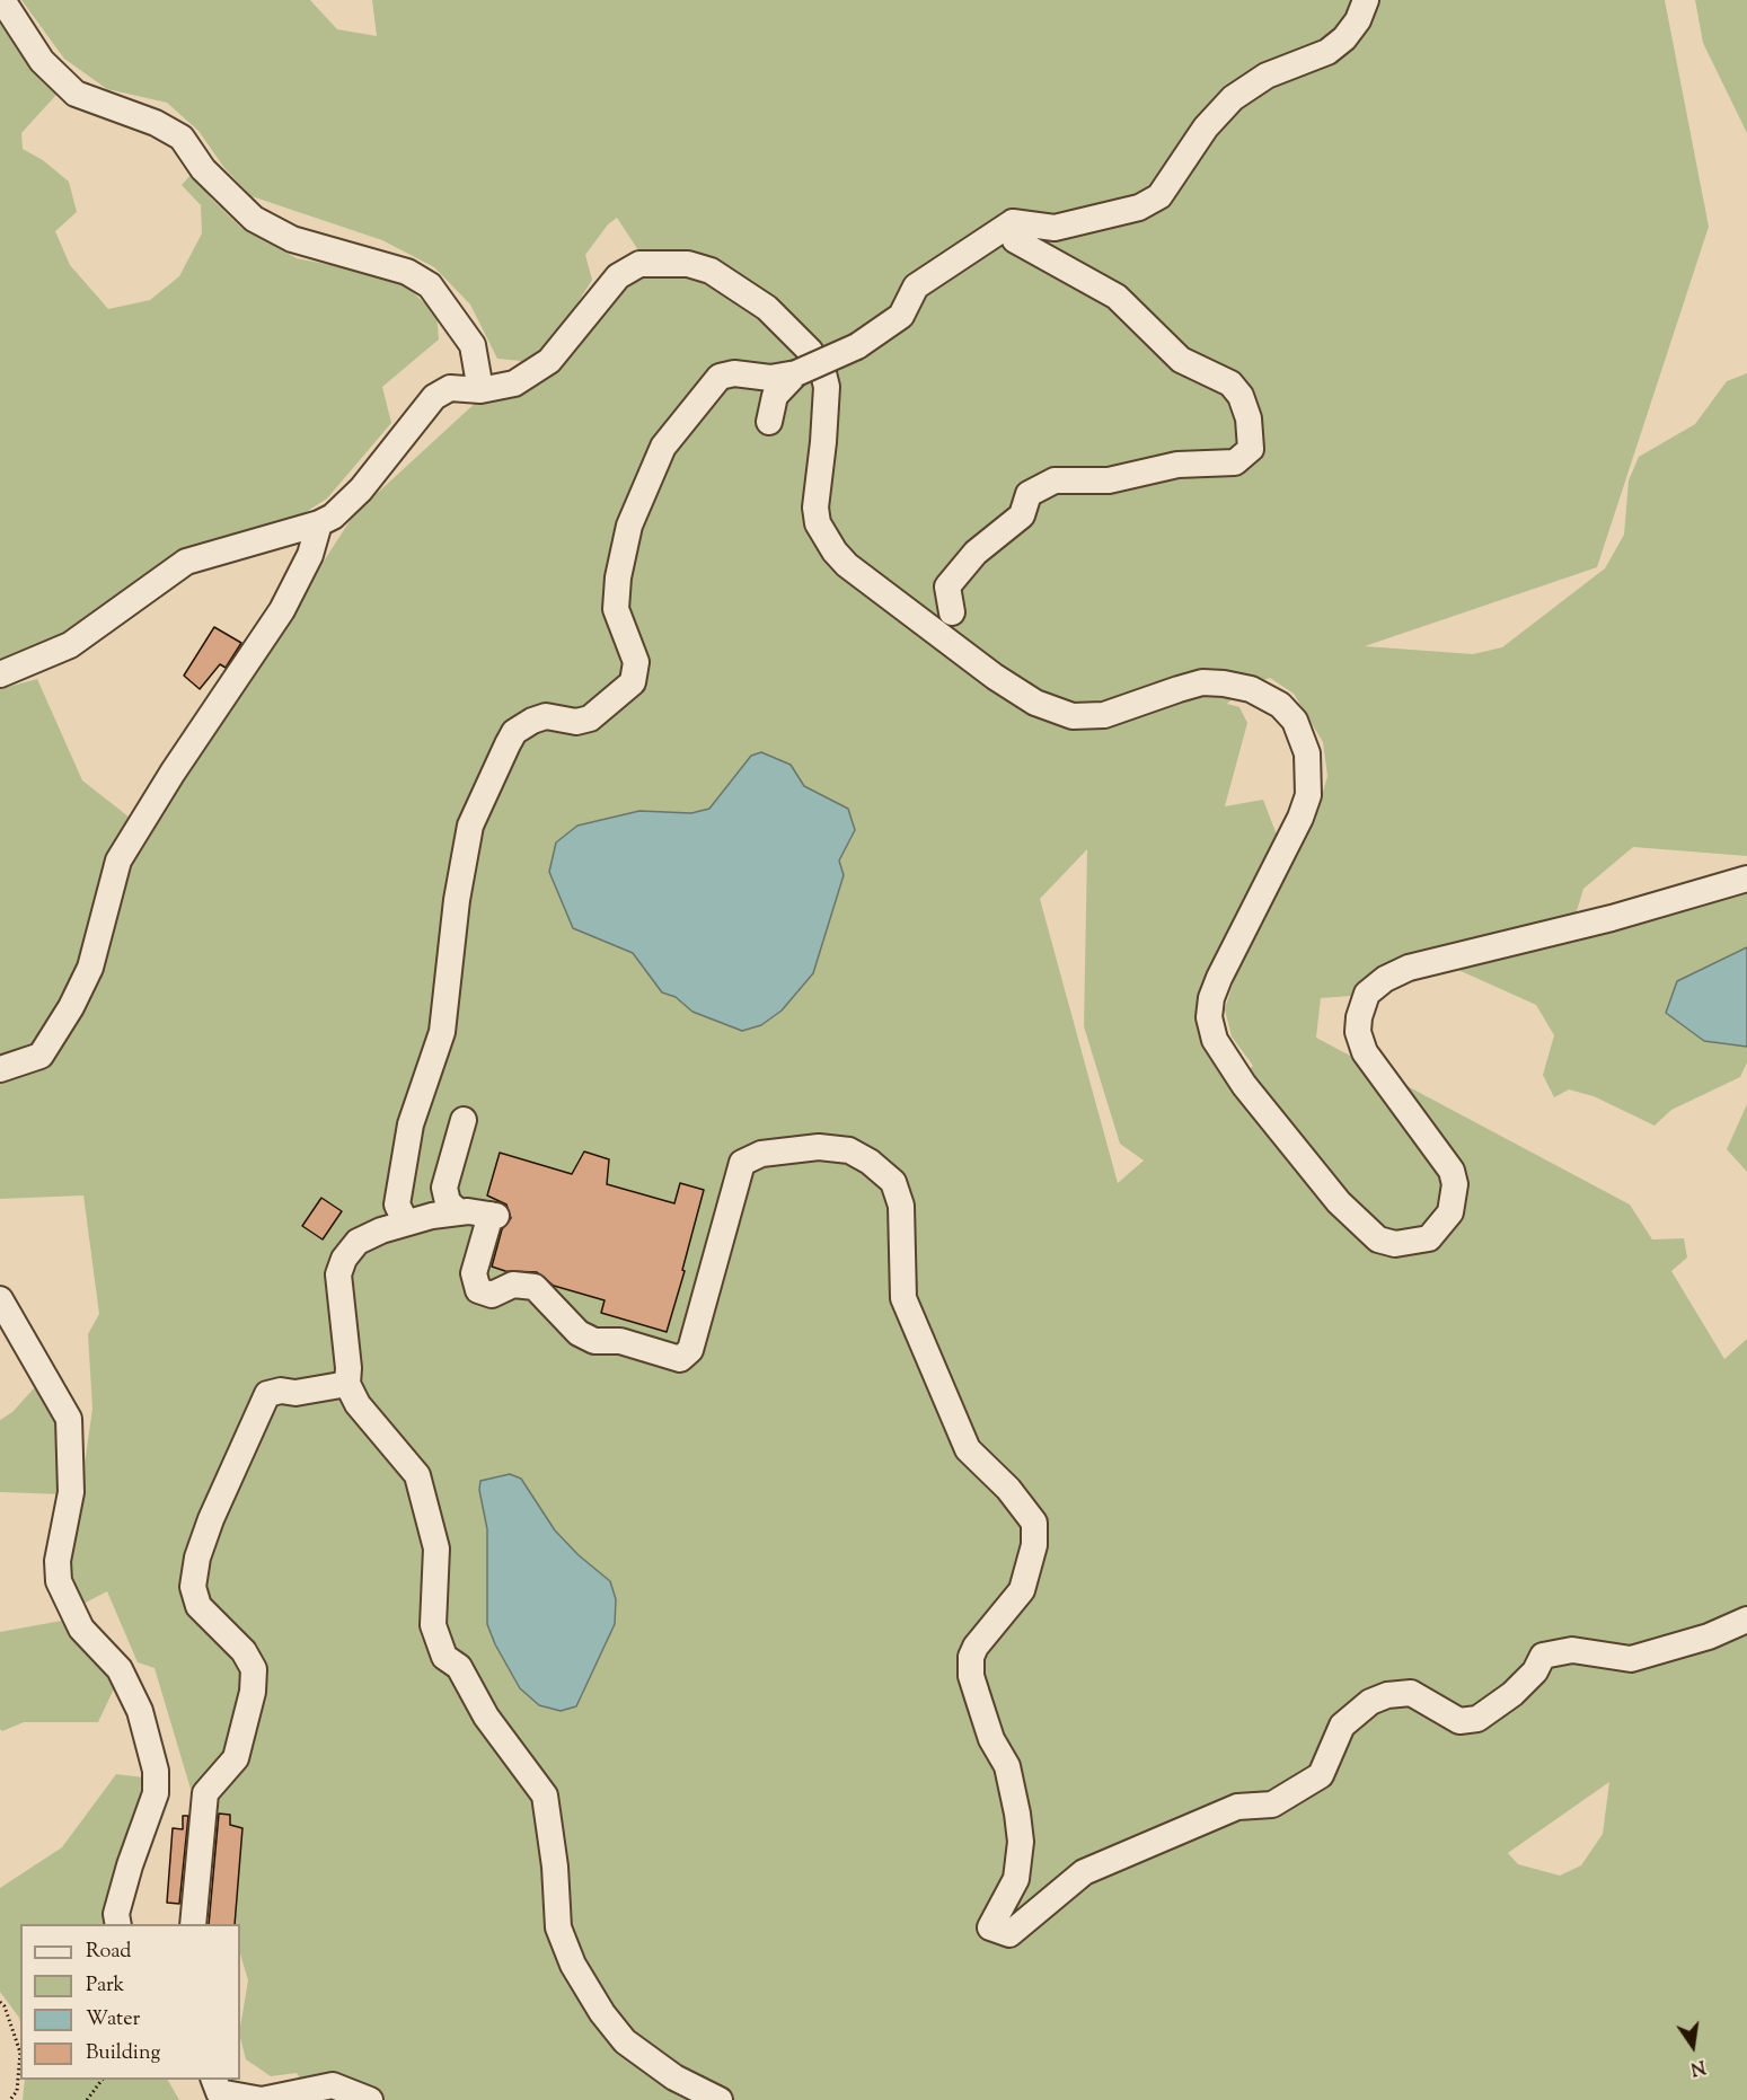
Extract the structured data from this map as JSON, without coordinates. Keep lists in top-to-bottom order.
{
  "legend": [
    "Road",
    "Park",
    "Water",
    "Building"
  ],
  "north": "bottom"
}
